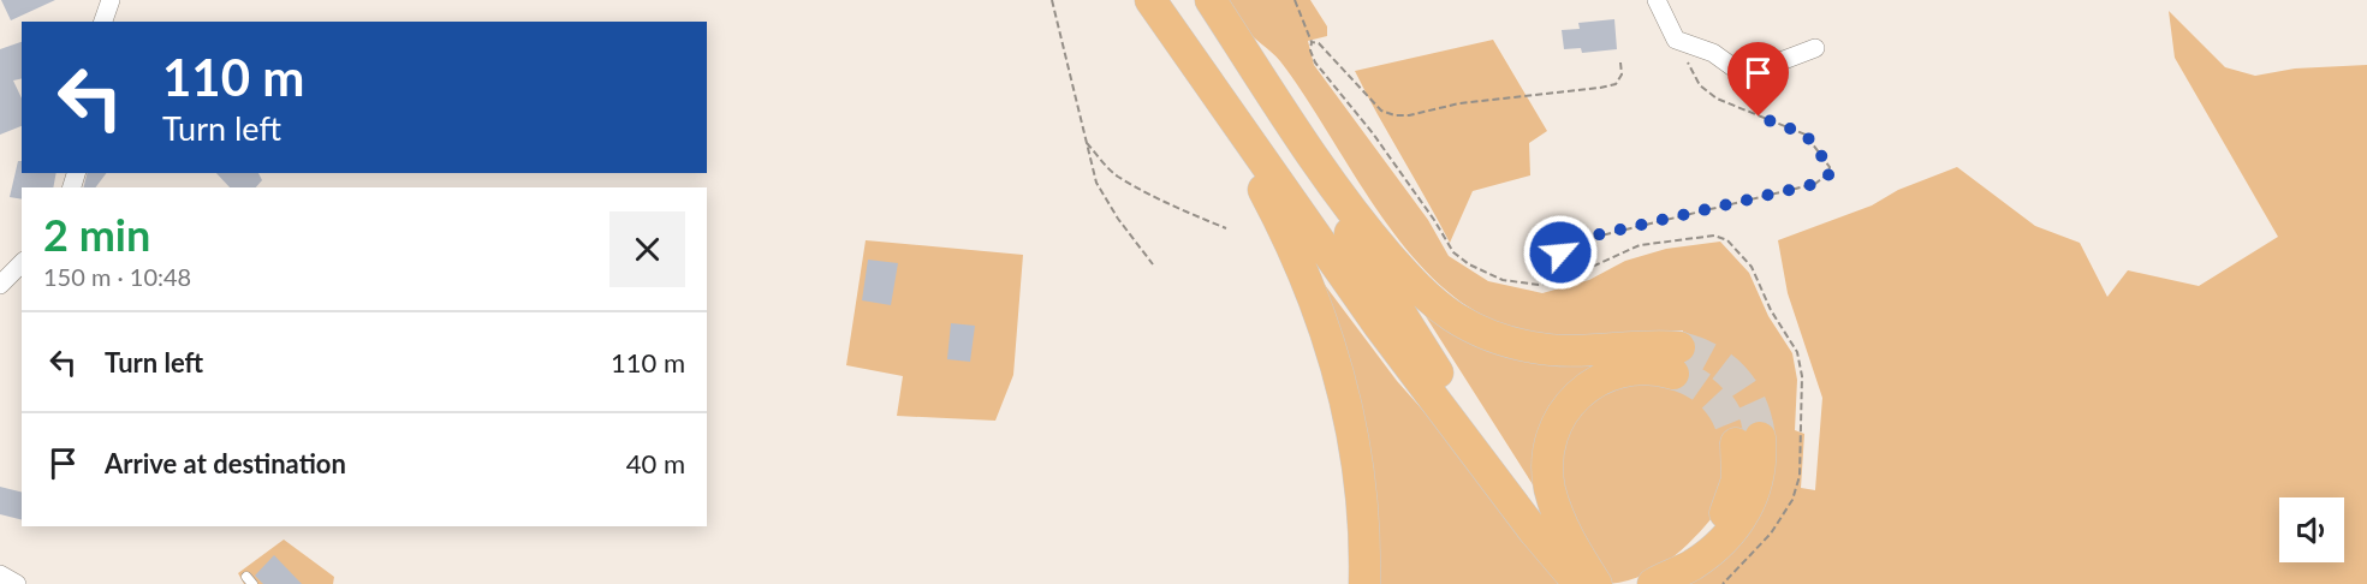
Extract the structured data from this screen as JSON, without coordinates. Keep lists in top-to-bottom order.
{
  "page": {
    "turn": ["110 m", "Turn left"],
    "heading": ["2 min", "150 m · 10:48"],
    "list": [
      {
        "name": "Turn left",
        "value": "110 m"
      },
      {
        "name": "Arrive at destination",
        "value": "40 m"
      }
    ]
  }
}
